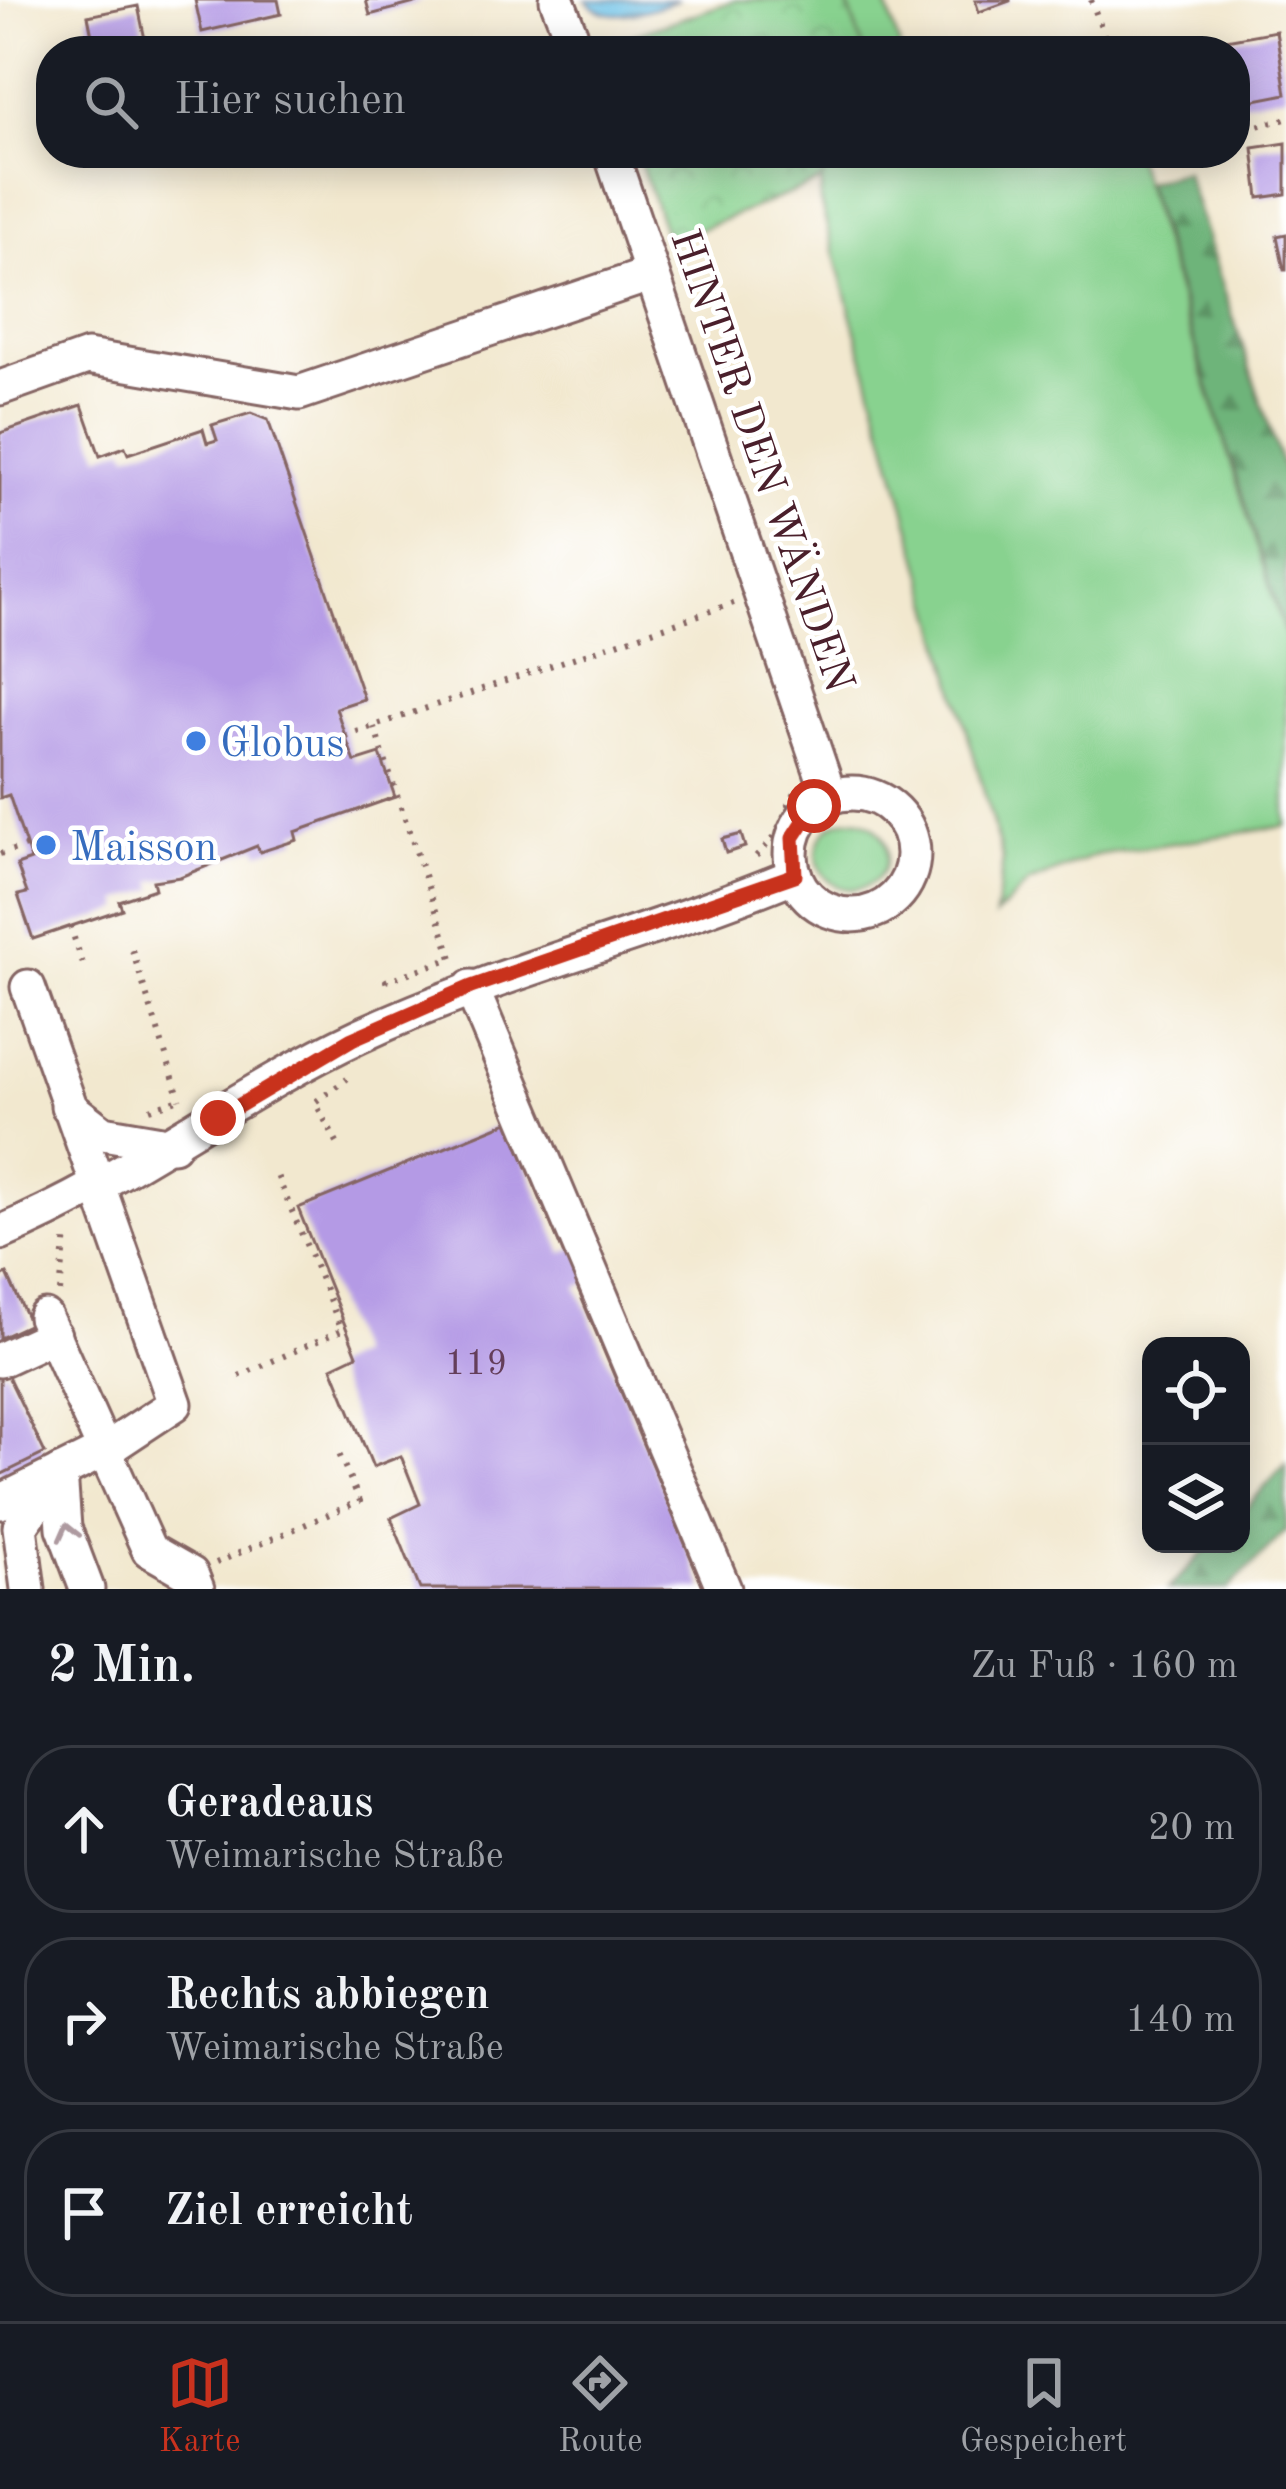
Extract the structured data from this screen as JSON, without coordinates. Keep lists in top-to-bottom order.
{
  "streets": {
    "street": ["HINTER DEN WÄNDEN"]
  },
  "places": ["Globus", "Maisson"],
  "house_numbers": ["119"],
  "page": {
    "search": "Hier suchen",
    "heading": ["2 Min.", "Zu Fuß · 160 m"],
    "list": [
      ["Geradeaus", "Weimarische Straße", "20 m"],
      ["Rechts abbiegen", "Weimarische Straße", "140 m"],
      "Ziel erreicht"
    ],
    "nav": ["Karte", "Route", "Gespeichert"]
  }
}
